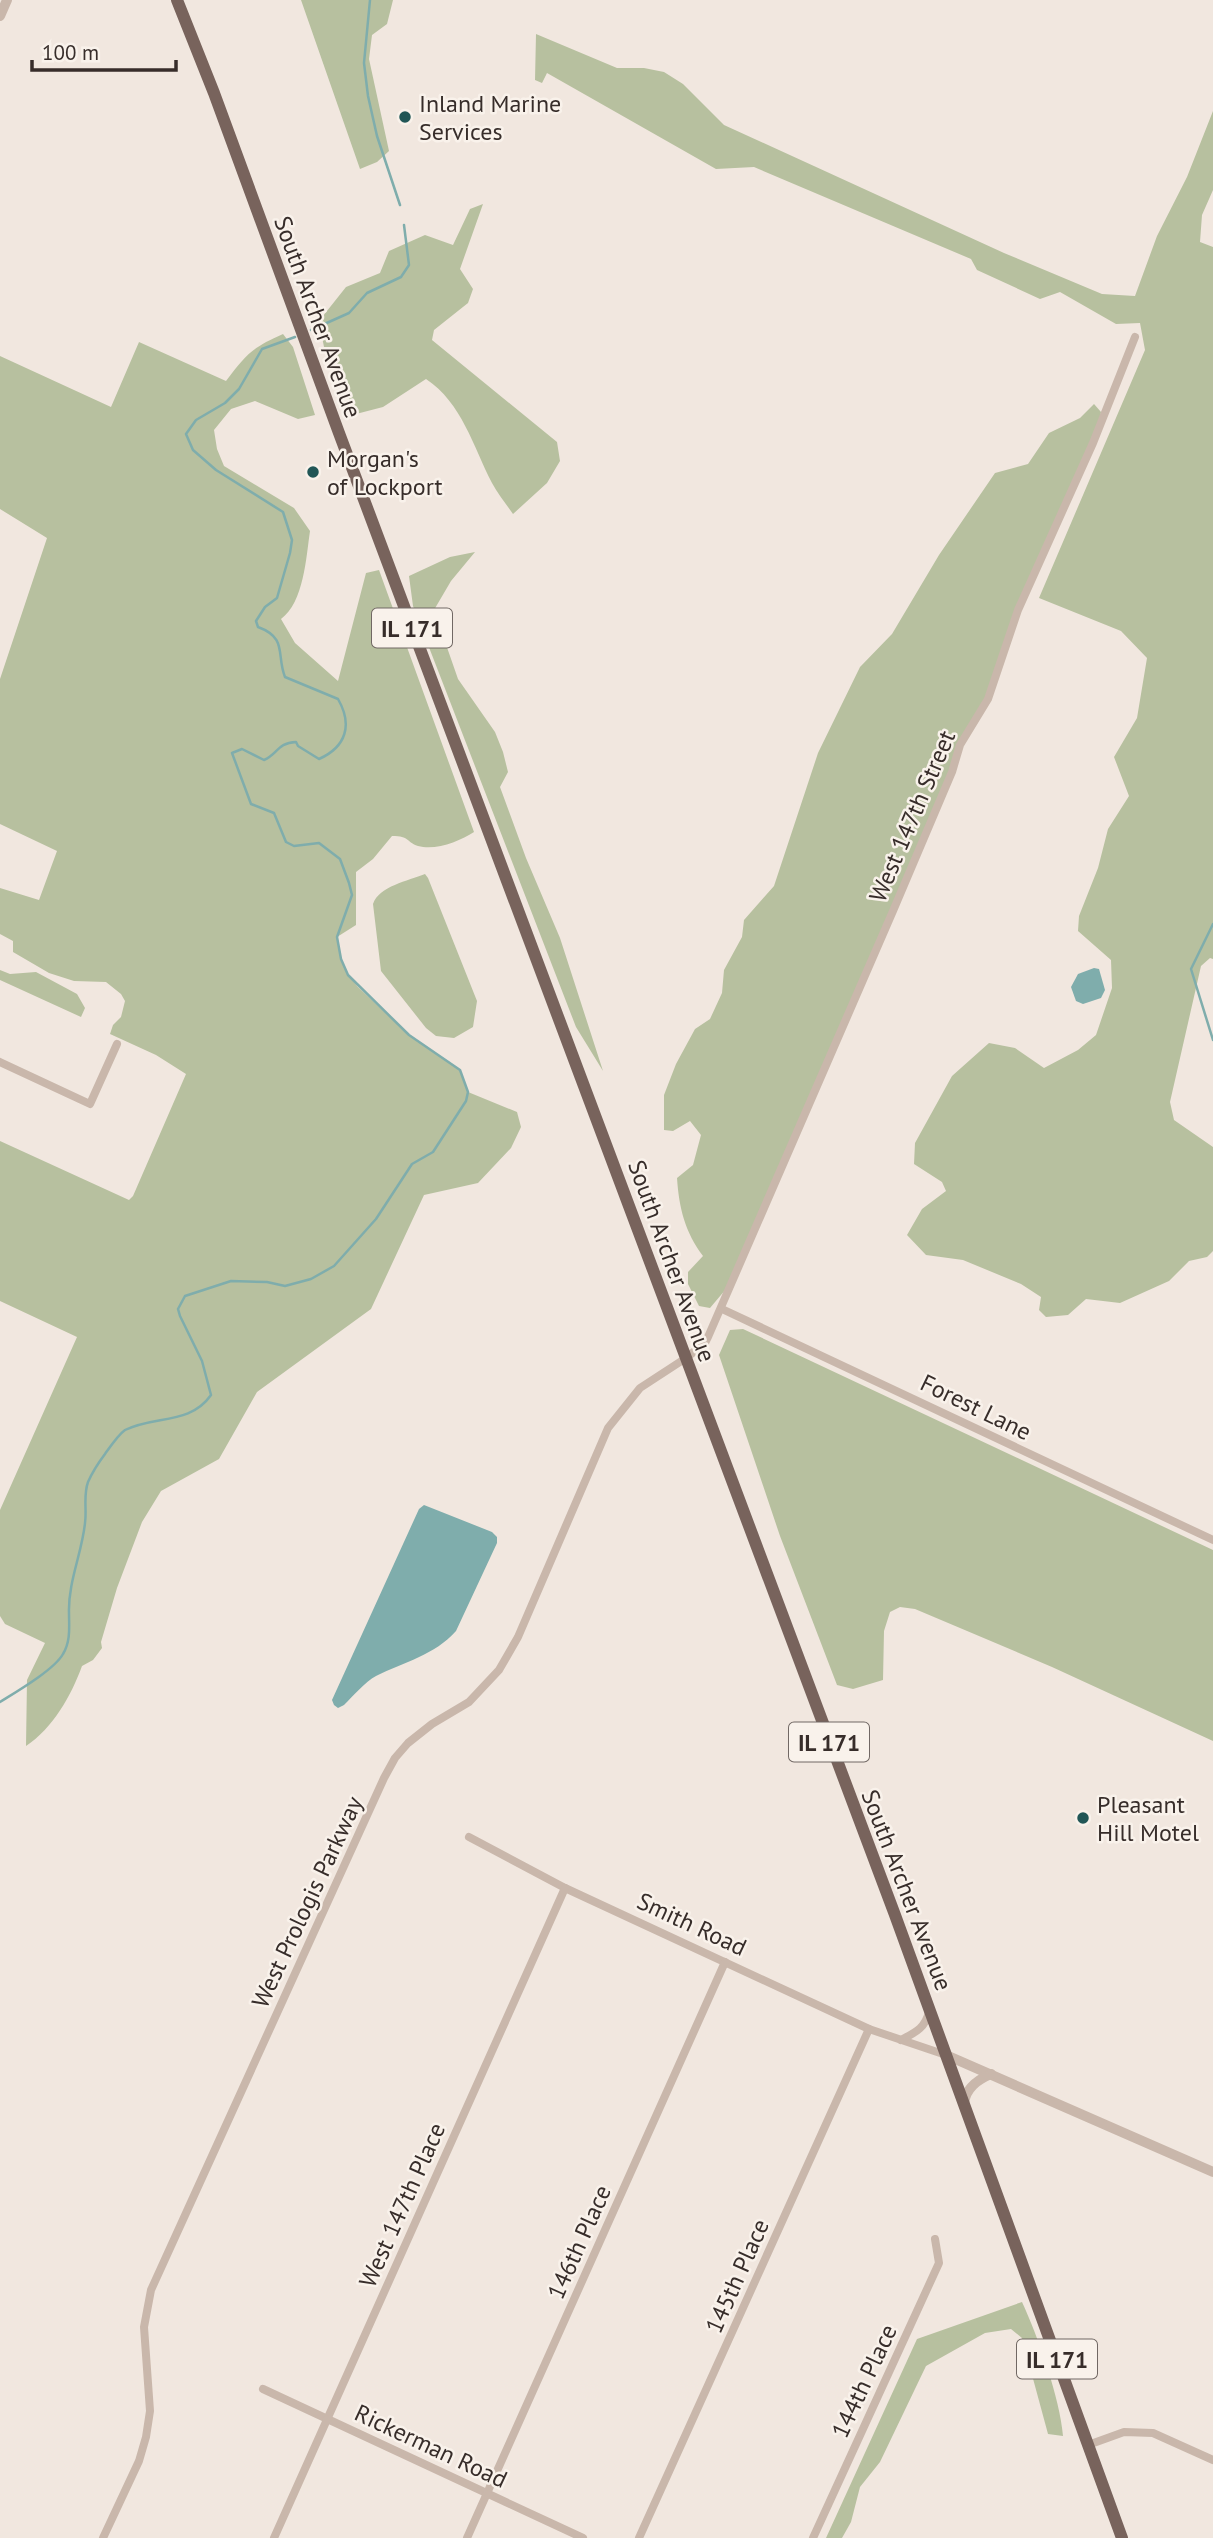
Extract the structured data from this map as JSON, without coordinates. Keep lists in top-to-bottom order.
{
  "streets": {
    "main road": ["South Archer Avenue", "IL 171"],
    "street": [
      "West 147th Street",
      "Forest Lane",
      "West Prologis Parkway",
      "Smith Road",
      "West 147th Place",
      "146th Place",
      "145th Place",
      "144th Place",
      "Rickerman Road"
    ]
  },
  "crossings": [
    ["South Archer Avenue", "West 147th Street"],
    ["South Archer Avenue", "West Prologis Parkway"],
    ["South Archer Avenue", "Smith Road"],
    ["West 147th Street", "Forest Lane"],
    ["West 147th Street", "West Prologis Parkway"],
    ["Smith Road", "West 147th Place"],
    ["Smith Road", "146th Place"],
    ["Smith Road", "145th Place"],
    ["West 147th Place", "Rickerman Road"],
    ["146th Place", "Rickerman Road"]
  ],
  "places": ["Inland Marine Services", "Morgan's of Lockport", "Pleasant Hill Motel"],
  "scale_bar": "100 m"
}
